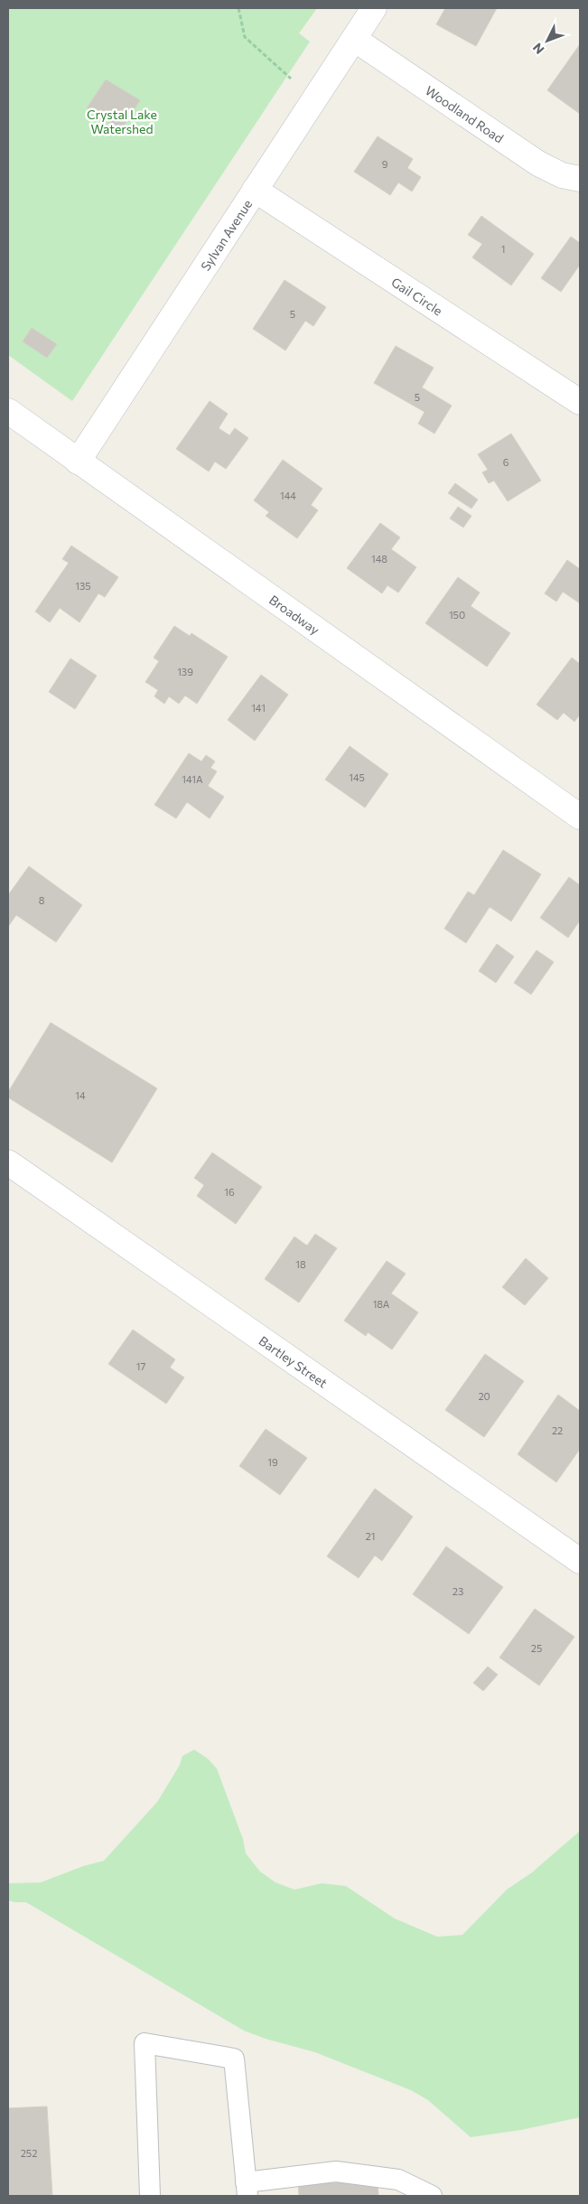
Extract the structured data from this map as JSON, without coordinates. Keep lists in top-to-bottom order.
{
  "streets": {
    "street": [
      "Woodland Road",
      "Sylvan Avenue",
      "Gail Circle",
      "Broadway",
      "Bartley Street"
    ]
  },
  "crossings": [
    ["Woodland Road", "Sylvan Avenue"],
    ["Sylvan Avenue", "Gail Circle"],
    ["Sylvan Avenue", "Broadway"]
  ],
  "parks": ["Crystal Lake Watershed"],
  "house_numbers": [
    "9",
    "1",
    "5",
    "5",
    "6",
    "144",
    "148",
    "135",
    "150",
    "139",
    "141",
    "145",
    "141A",
    "8",
    "14",
    "16",
    "18",
    "18A",
    "17",
    "20",
    "22",
    "19",
    "21",
    "23",
    "25",
    "252"
  ],
  "north": "bottom left"
}
